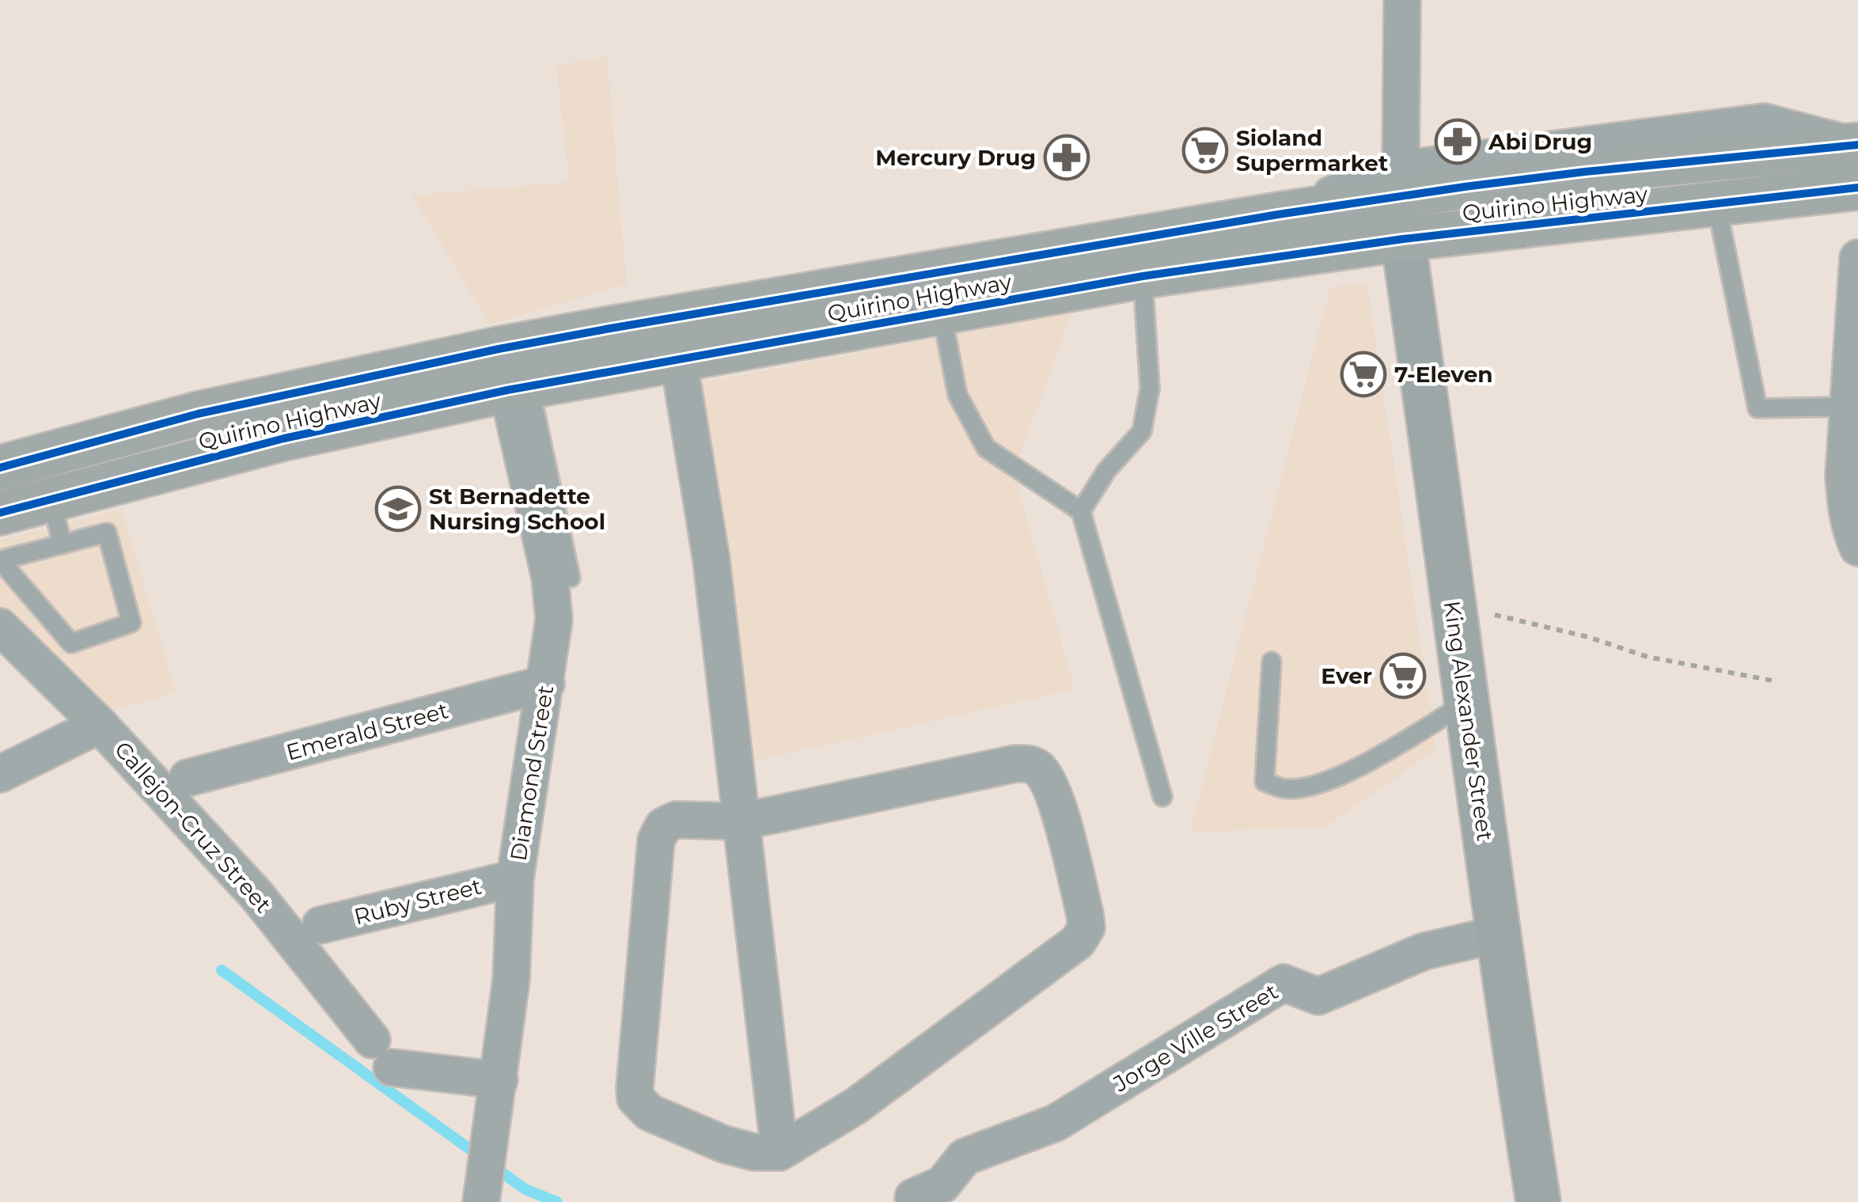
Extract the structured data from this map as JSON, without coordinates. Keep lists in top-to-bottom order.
{
  "streets": {
    "main road": ["Quirino Highway"],
    "street": [
      "King Alexander Street",
      "Emerald Street",
      "Diamond Street",
      "Callejon-Cruz Street",
      "Ruby Street",
      "Jorge Ville Street"
    ]
  },
  "crossings": [
    ["Quirino Highway", "King Alexander Street"],
    ["Quirino Highway", "Diamond Street"],
    ["King Alexander Street", "Jorge Ville Street"],
    ["Emerald Street", "Diamond Street"],
    ["Diamond Street", "Callejon-Cruz Street"],
    ["Diamond Street", "Ruby Street"]
  ],
  "places": {
    "pharmacy": ["Abi Drug", "Mercury Drug"],
    "supermarket": ["Sioland Supermarket", "7-Eleven", "Ever"],
    "school or university": ["St Bernadette Nursing School"]
  }
}
